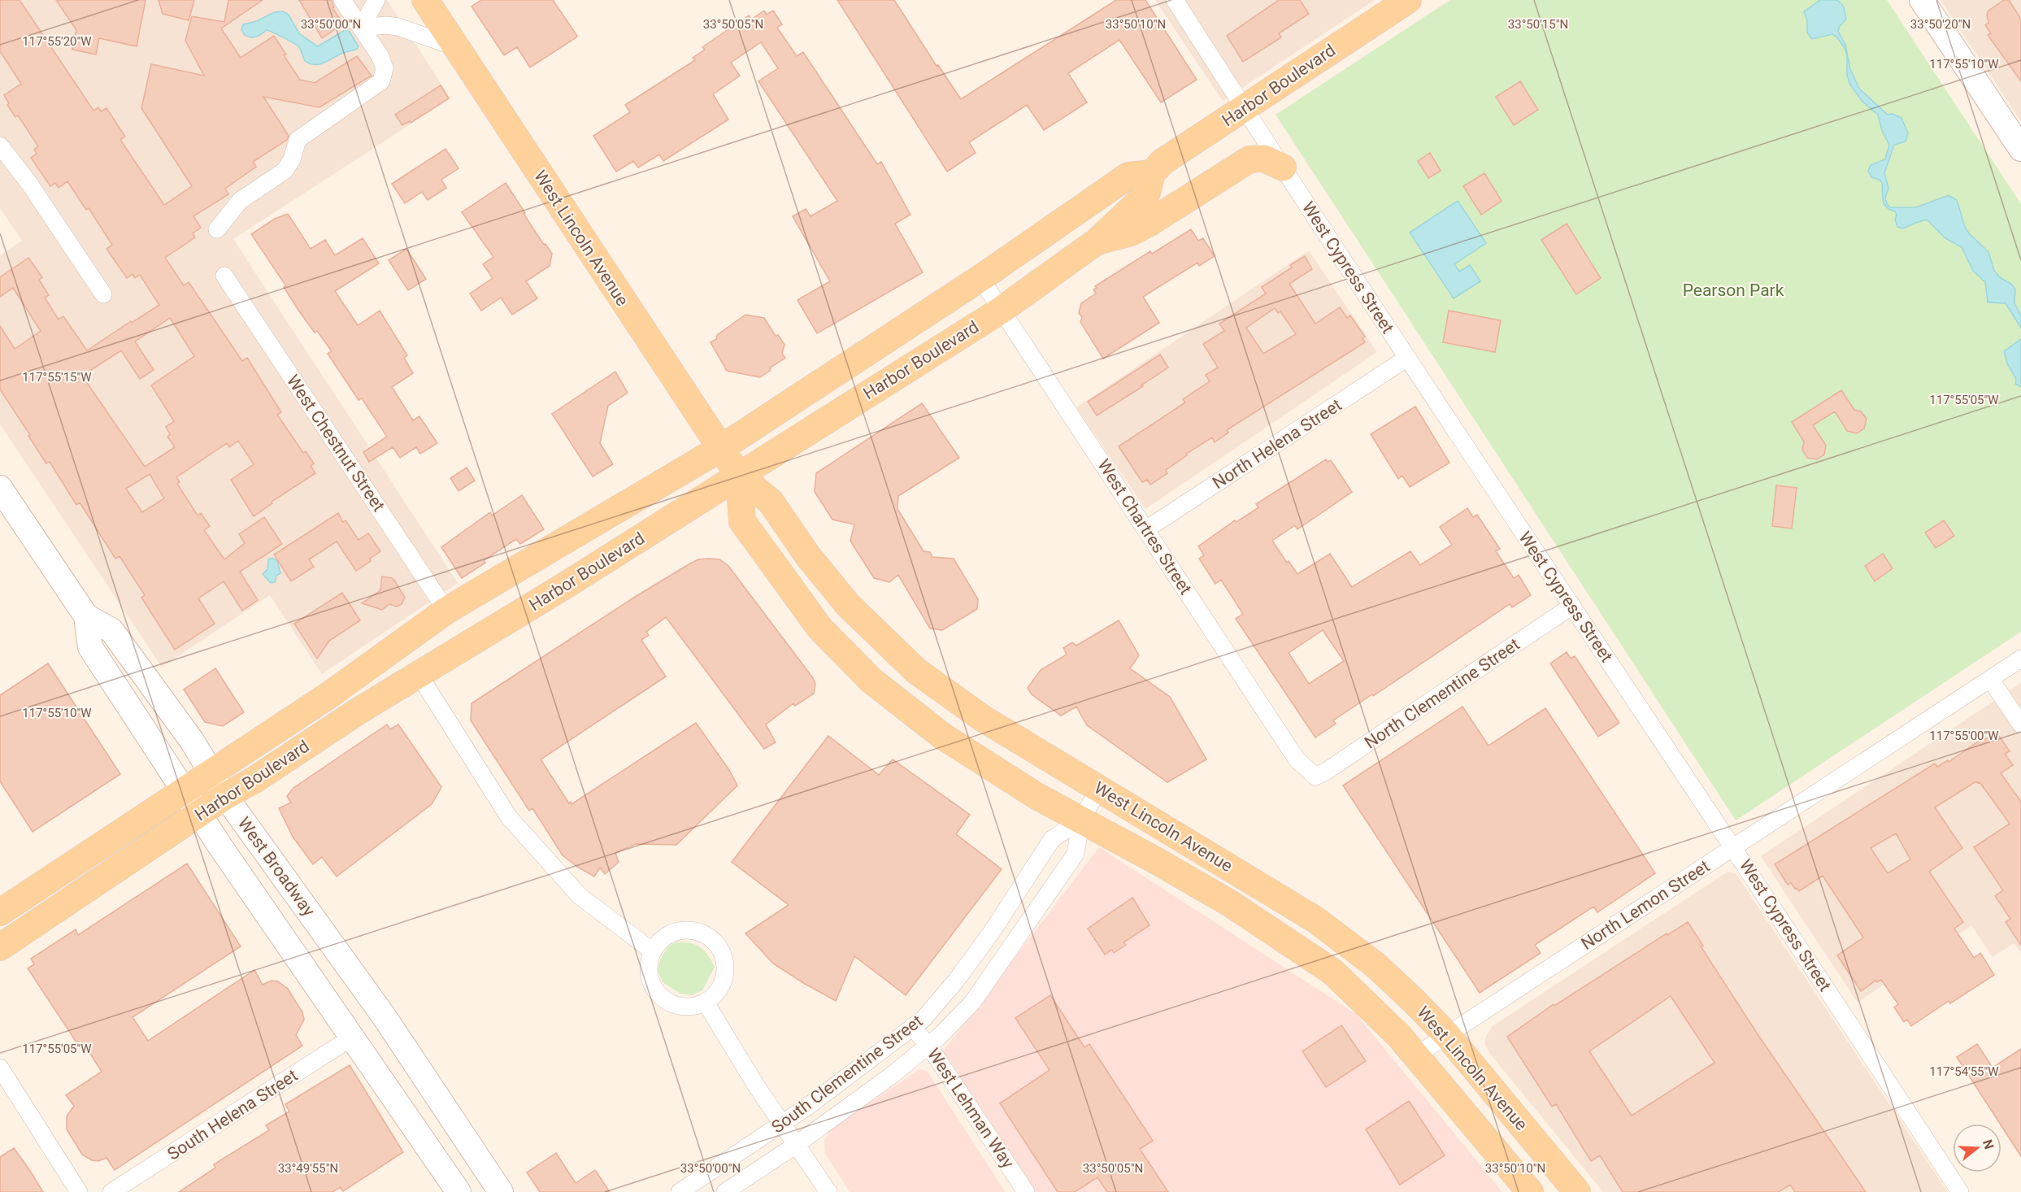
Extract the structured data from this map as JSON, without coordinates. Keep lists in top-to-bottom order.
{
  "streets": {
    "main road": ["Harbor Boulevard", "West Lincoln Avenue", "West Broadway"],
    "street": [
      "West Cypress Street",
      "West Chestnut Street",
      "North Helena Street",
      "West Chartres Street",
      "North Clementine Street",
      "North Lemon Street",
      "South Clementine Street",
      "West Lehman Way",
      "South Helena Street"
    ]
  },
  "crossings": [
    ["Harbor Boulevard", "West Lincoln Avenue"],
    ["Harbor Boulevard", "West Cypress Street"],
    ["Harbor Boulevard", "West Chestnut Street"],
    ["Harbor Boulevard", "West Chartres Street"],
    ["Harbor Boulevard", "West Broadway"],
    ["West Lincoln Avenue", "North Lemon Street"],
    ["West Lincoln Avenue", "South Clementine Street"],
    ["West Cypress Street", "North Helena Street"],
    ["West Cypress Street", "North Clementine Street"],
    ["West Cypress Street", "North Lemon Street"],
    ["North Helena Street", "West Chartres Street"],
    ["West Chartres Street", "North Clementine Street"],
    ["West Broadway", "South Helena Street"],
    ["South Clementine Street", "West Lehman Way"]
  ],
  "parks": ["Pearson Park"],
  "north": "right",
  "coordinates": [
    "33°50'00\"N",
    "33°50'05\"N",
    "33°50'10\"N",
    "33°50'15\"N",
    "33°50'20\"N",
    "117°55'20\"W",
    "117°55'10\"W",
    "117°55'15\"W",
    "117°55'05\"W",
    "117°55'00\"W",
    "117°54'55\"W",
    "33°49'55\"N"
  ]
}
